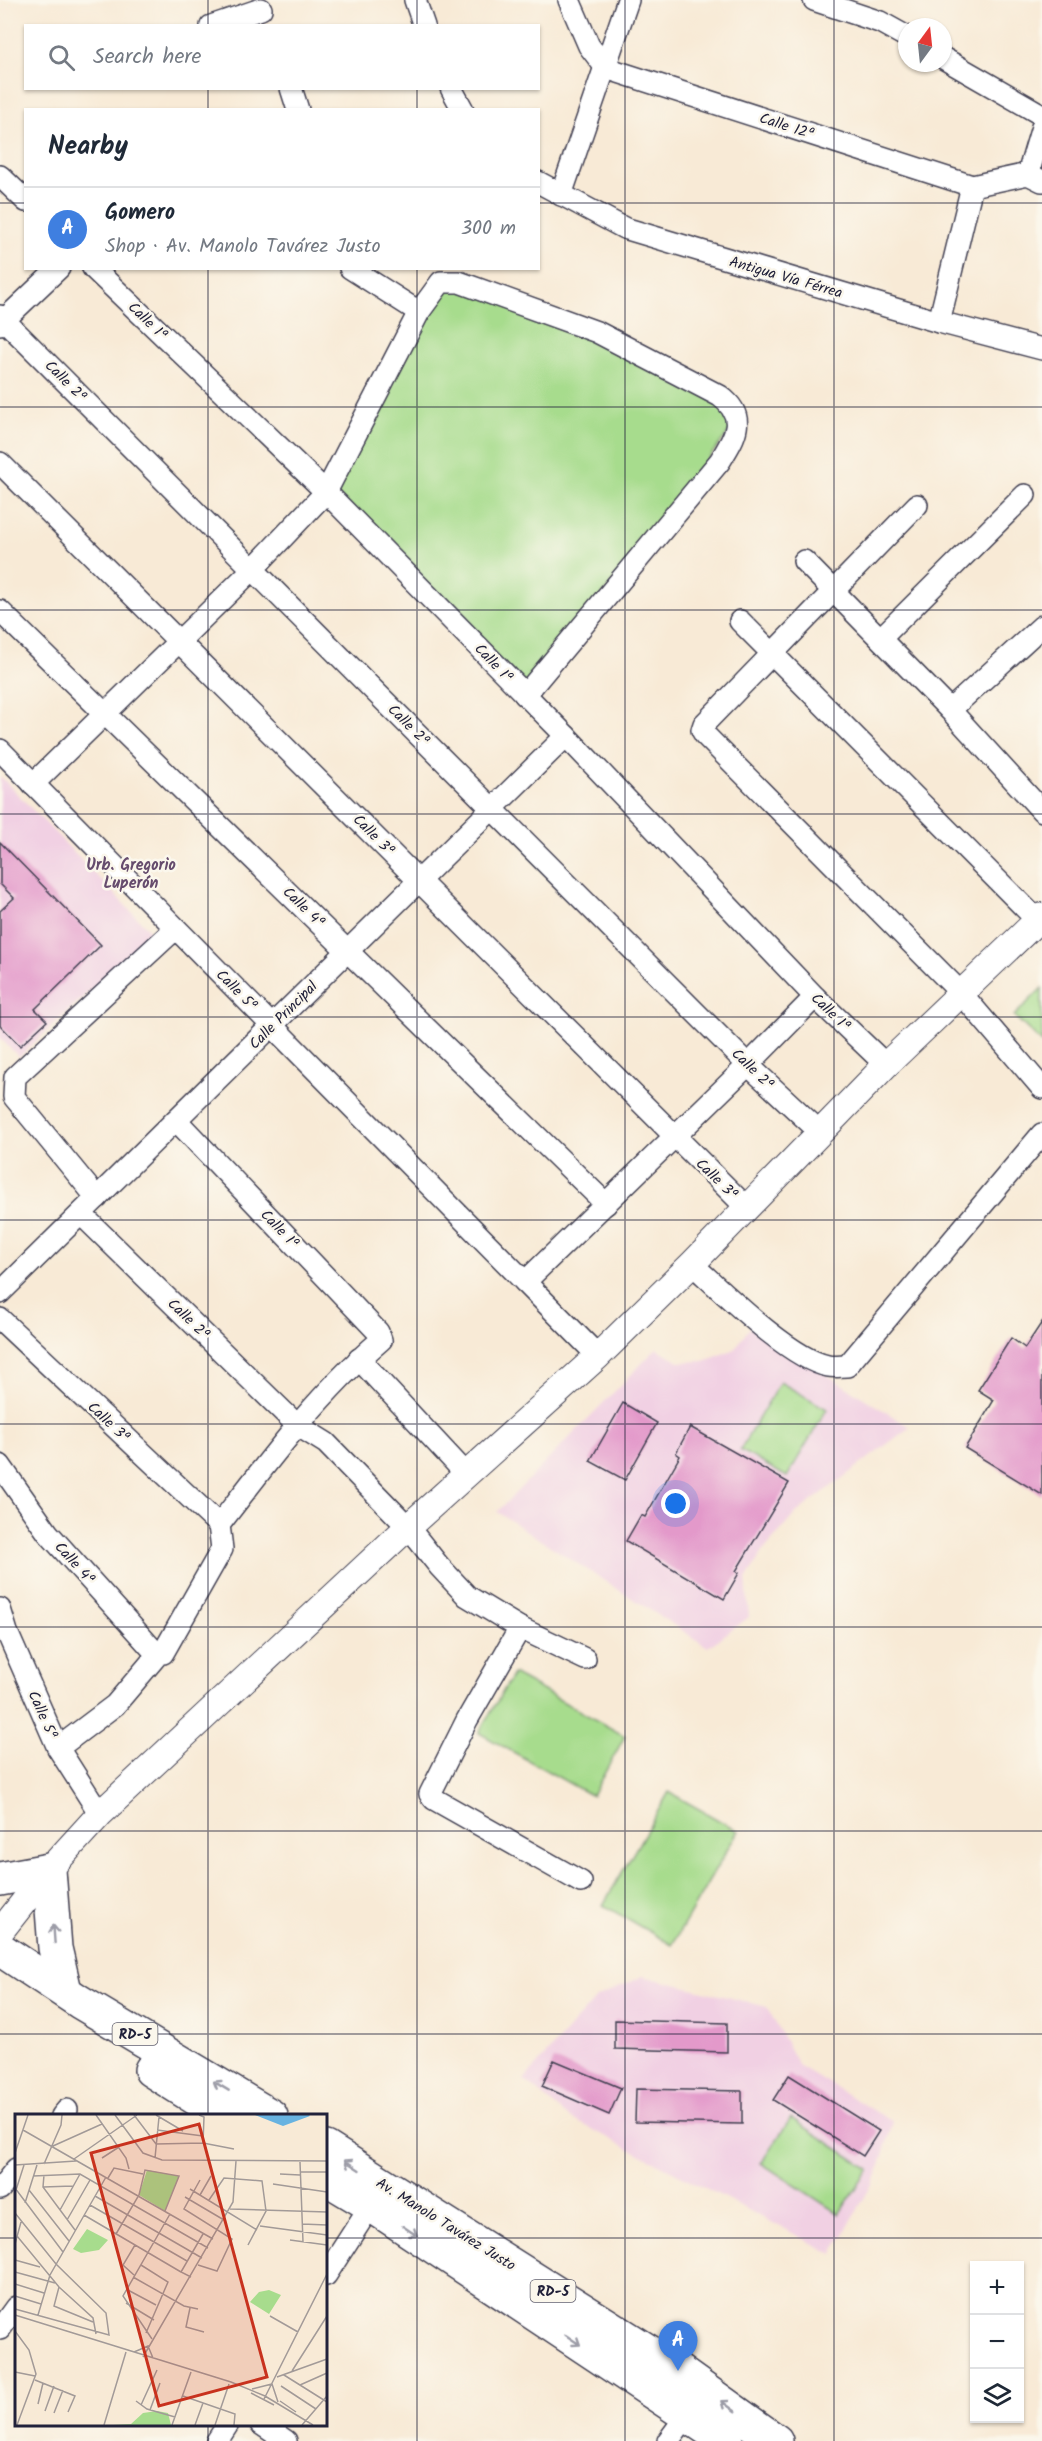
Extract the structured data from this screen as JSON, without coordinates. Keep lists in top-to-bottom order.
{
  "streets": {
    "main road": ["RD-5", "Av. Manolo Tavárez Justo"],
    "street": [
      "Calle 12ª",
      "Antigua Vía Férrea",
      "Calle 1ª",
      "Calle 2ª",
      "Calle 3ª",
      "Calle 4ª",
      "Calle 5ª",
      "Calle Principal"
    ]
  },
  "crossings": [
    ["Calle 1ª", "Calle Principal"],
    ["Calle 2ª", "Calle Principal"],
    ["Calle 3ª", "Calle Principal"],
    ["Calle 4ª", "Calle Principal"],
    ["Calle 5ª", "Calle Principal"]
  ],
  "districts": ["Urb. Gregorio Luperón"],
  "north": "top",
  "page": {
    "search": "Search here",
    "heading": "Nearby",
    "list": [
      {
        "mark": "A",
        "name": "Gomero",
        "note": "Shop · Av. Manolo Tavárez Justo",
        "value": "300 m"
      }
    ],
    "map_buttons": ["+", "−"],
    "pins": "A"
  }
}
